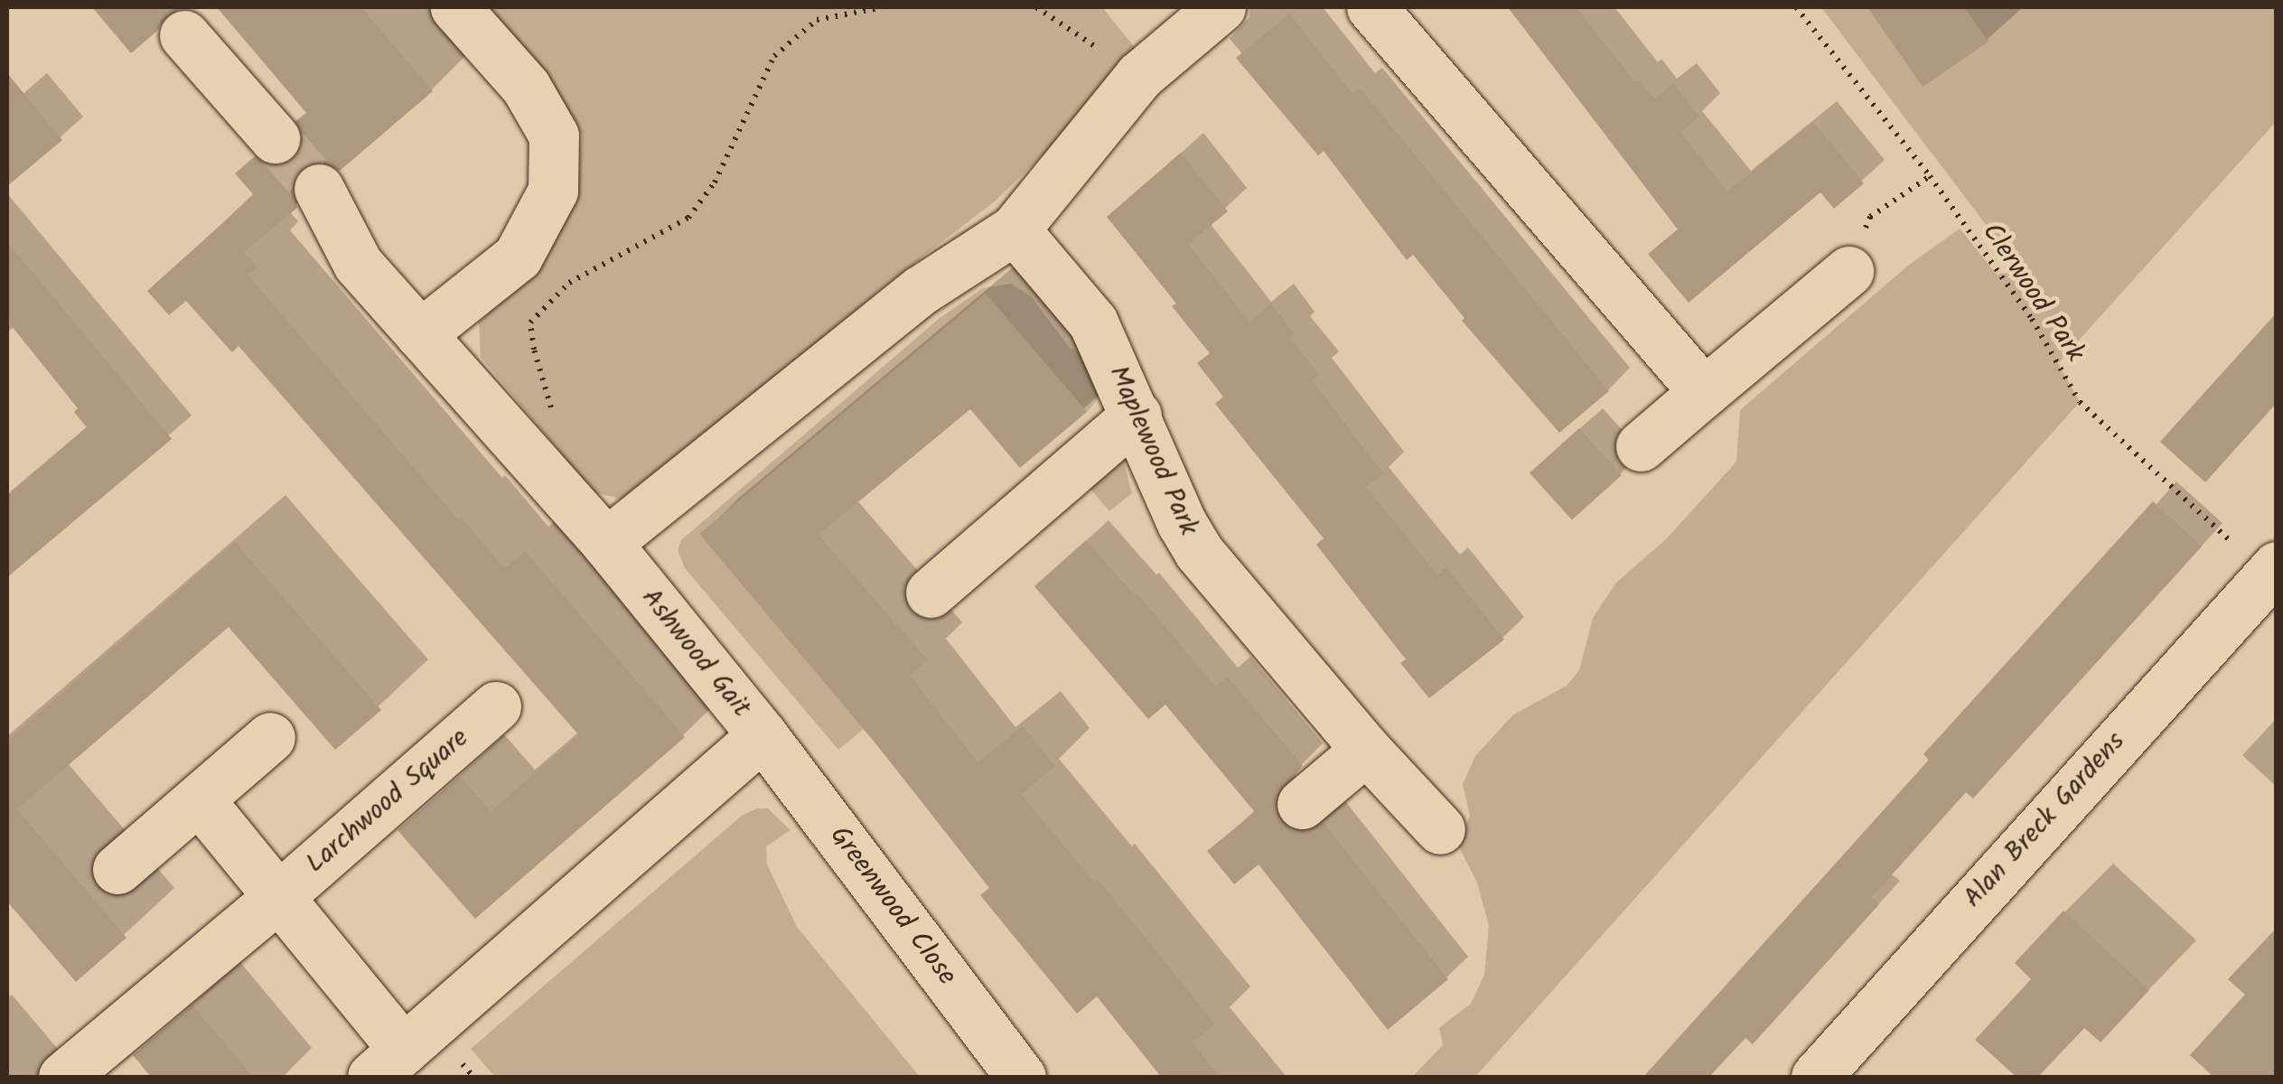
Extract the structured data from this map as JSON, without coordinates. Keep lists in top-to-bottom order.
{
  "streets": {
    "street": [
      "Maplewood Park",
      "Ashwood Gait",
      "Larchwood Square",
      "Alan Breck Gardens",
      "Greenwood Close"
    ],
    "path": ["Clerwood Park"]
  },
  "crossings": [
    ["Clerwood Park", "Alan Breck Gardens"],
    ["Ashwood Gait", "Greenwood Close"]
  ]
}
